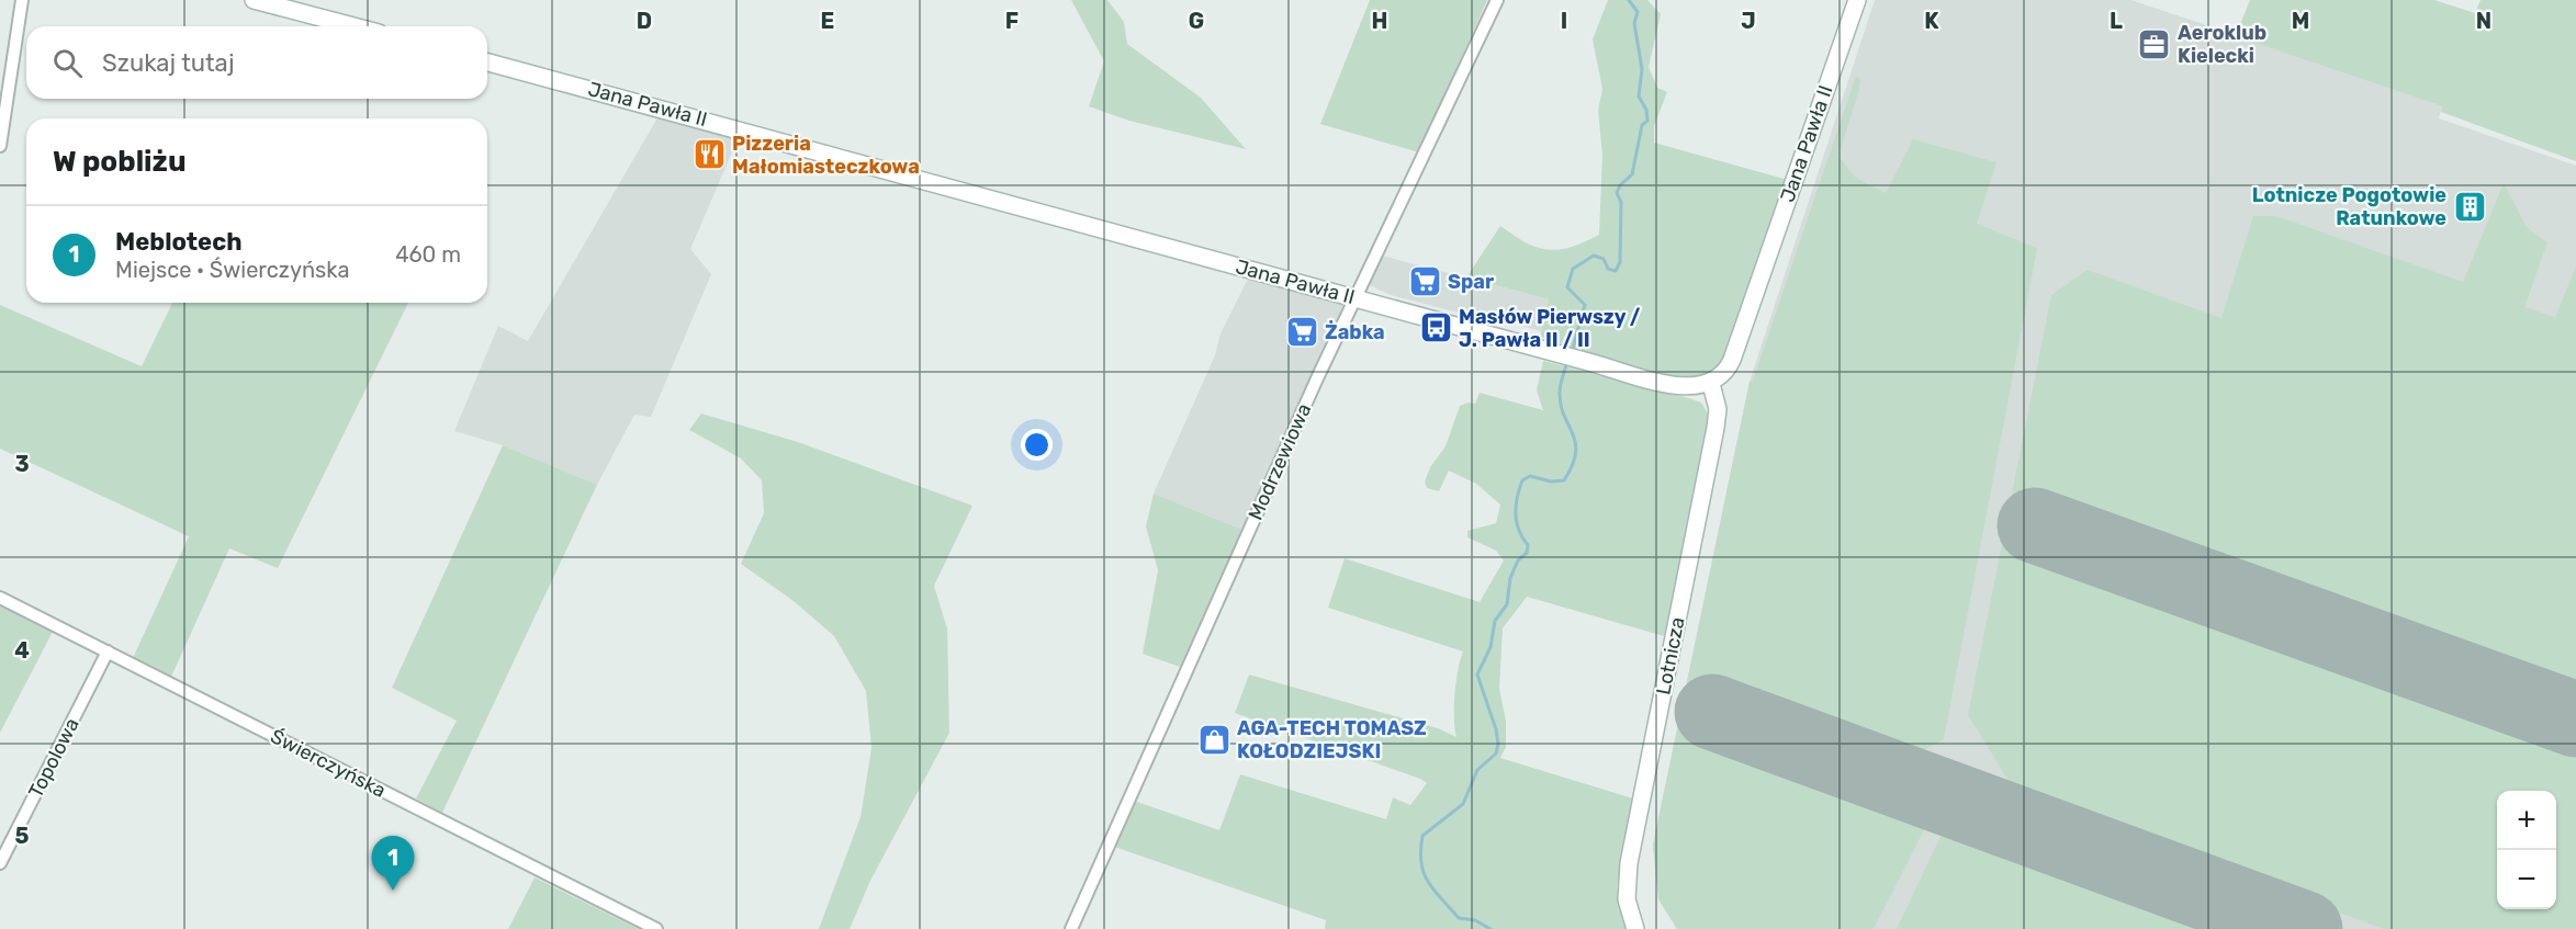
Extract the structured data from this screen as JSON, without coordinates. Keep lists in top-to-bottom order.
{
  "streets": {
    "main road": ["Jana Pawła II", "Lotnicza"],
    "street": ["Modrzewiowa", "Topolowa", "Świerczyńska"]
  },
  "crossings": [
    ["Jana Pawła II", "Modrzewiowa"],
    ["Jana Pawła II", "Lotnicza"],
    ["Topolowa", "Świerczyńska"]
  ],
  "places": {
    "office": ["Aeroklub Kielecki"],
    "restaurant": ["Pizzeria Małomiasteczkowa"],
    "building": ["Lotnicze Pogotowie Ratunkowe"],
    "supermarket": ["Spar", "Żabka"],
    "bus stop": ["Masłów Pierwszy / J. Pawła II / II"],
    "shop": ["AGA-TECH TOMASZ KOŁODZIEJSKI"]
  },
  "page": {
    "search": "Szukaj tutaj",
    "heading": "W pobliżu",
    "list": [
      {
        "mark": "1",
        "name": "Meblotech",
        "note": "Miejsce · Świerczyńska",
        "value": "460 m"
      }
    ],
    "map_buttons": ["+", "−"],
    "pins": "1"
  },
  "grid": {
    "columns": [
      "D",
      "E",
      "F",
      "G",
      "H",
      "I",
      "J",
      "K",
      "L",
      "M",
      "N"
    ],
    "rows": ["3", "4", "5"]
  }
}
